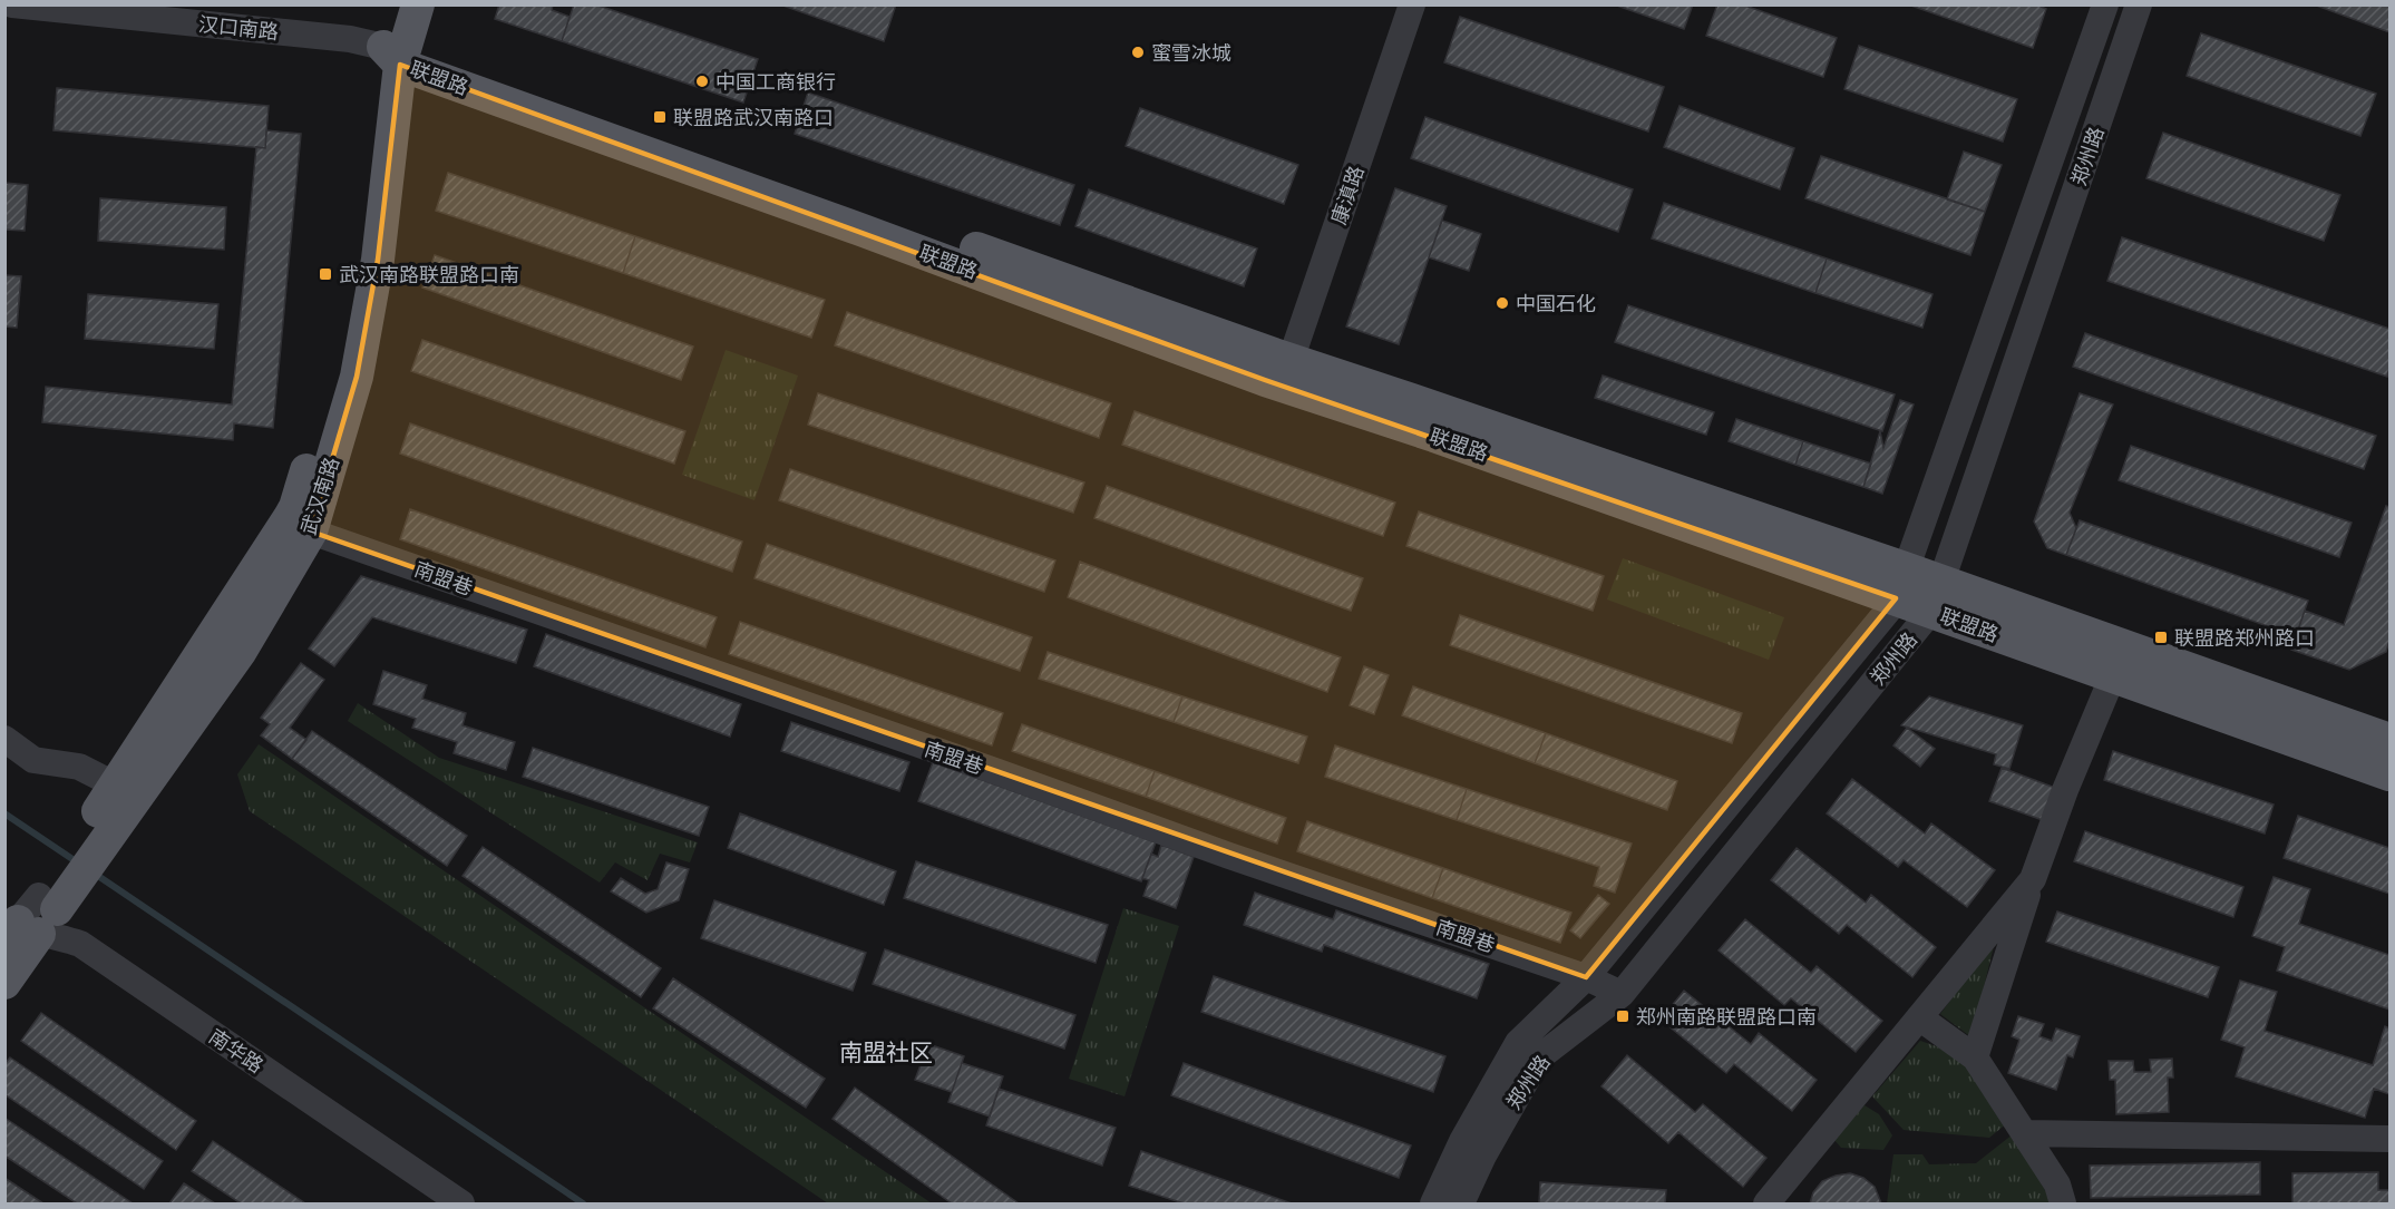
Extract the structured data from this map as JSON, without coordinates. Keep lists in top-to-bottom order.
{
  "streets": {
    "main road": ["联盟路", "武汉南路"],
    "street": [
      "汉口南路",
      "郑州路",
      "康滇路",
      "南盟巷",
      "南华路"
    ]
  },
  "crossings": [
    ["汉口南路", "联盟路"],
    ["汉口南路", "武汉南路"],
    ["联盟路", "郑州路"],
    ["联盟路", "康滇路"],
    ["联盟路", "武汉南路"],
    ["郑州路", "南盟巷"],
    ["武汉南路", "南盟巷"],
    ["武汉南路", "南华路"]
  ],
  "districts": ["南盟社区"],
  "places": {
    "other": ["蜜雪冰城", "中国工商银行", "中国石化"],
    "transit": [
      "联盟路武汉南路口",
      "武汉南路联盟路口南",
      "联盟路郑州路口",
      "郑州南路联盟路口南"
    ]
  }
}
